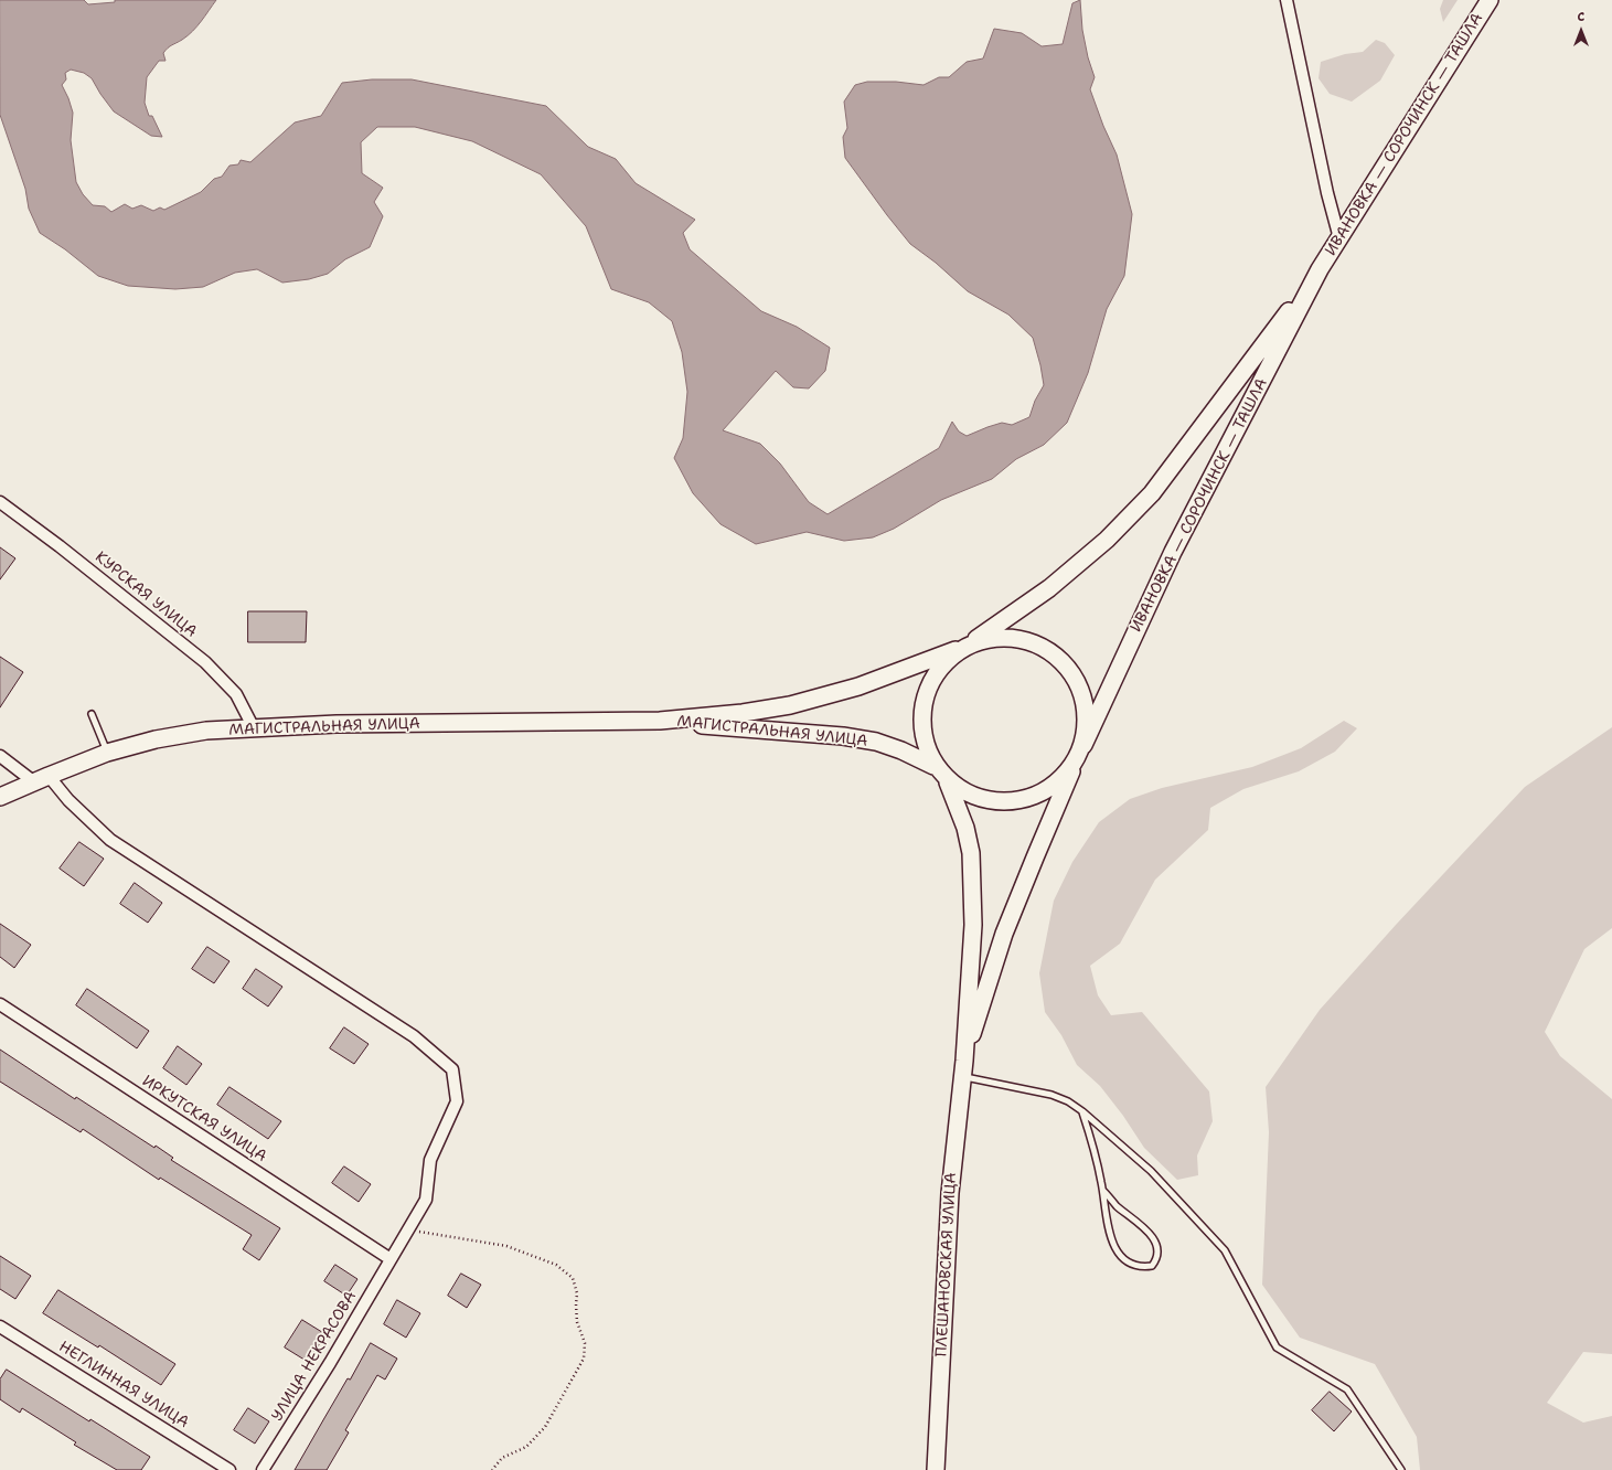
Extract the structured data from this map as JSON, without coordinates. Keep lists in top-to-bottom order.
{
  "streets": {
    "main road": ["ИВАНОВКА — СОРОЧИНСК — ТАШЛА", "МАГИСТРАЛЬНАЯ УЛИЦА", "ПЛЕШАНОВСКАЯ УЛИЦА"],
    "street": [
      "КУРСКАЯ УЛИЦА",
      "ИРКУТСКАЯ УЛИЦА",
      "УЛИЦА НЕКРАСОВА",
      "НЕГЛИННАЯ УЛИЦА"
    ]
  },
  "crossings": [
    ["ИВАНОВКА — СОРОЧИНСК — ТАШЛА", "МАГИСТРАЛЬНАЯ УЛИЦА"],
    ["КУРСКАЯ УЛИЦА", "МАГИСТРАЛЬНАЯ УЛИЦА"],
    ["МАГИСТРАЛЬНАЯ УЛИЦА", "УЛИЦА НЕКРАСОВА"],
    ["ИРКУТСКАЯ УЛИЦА", "УЛИЦА НЕКРАСОВА"]
  ],
  "north": "top"
}
